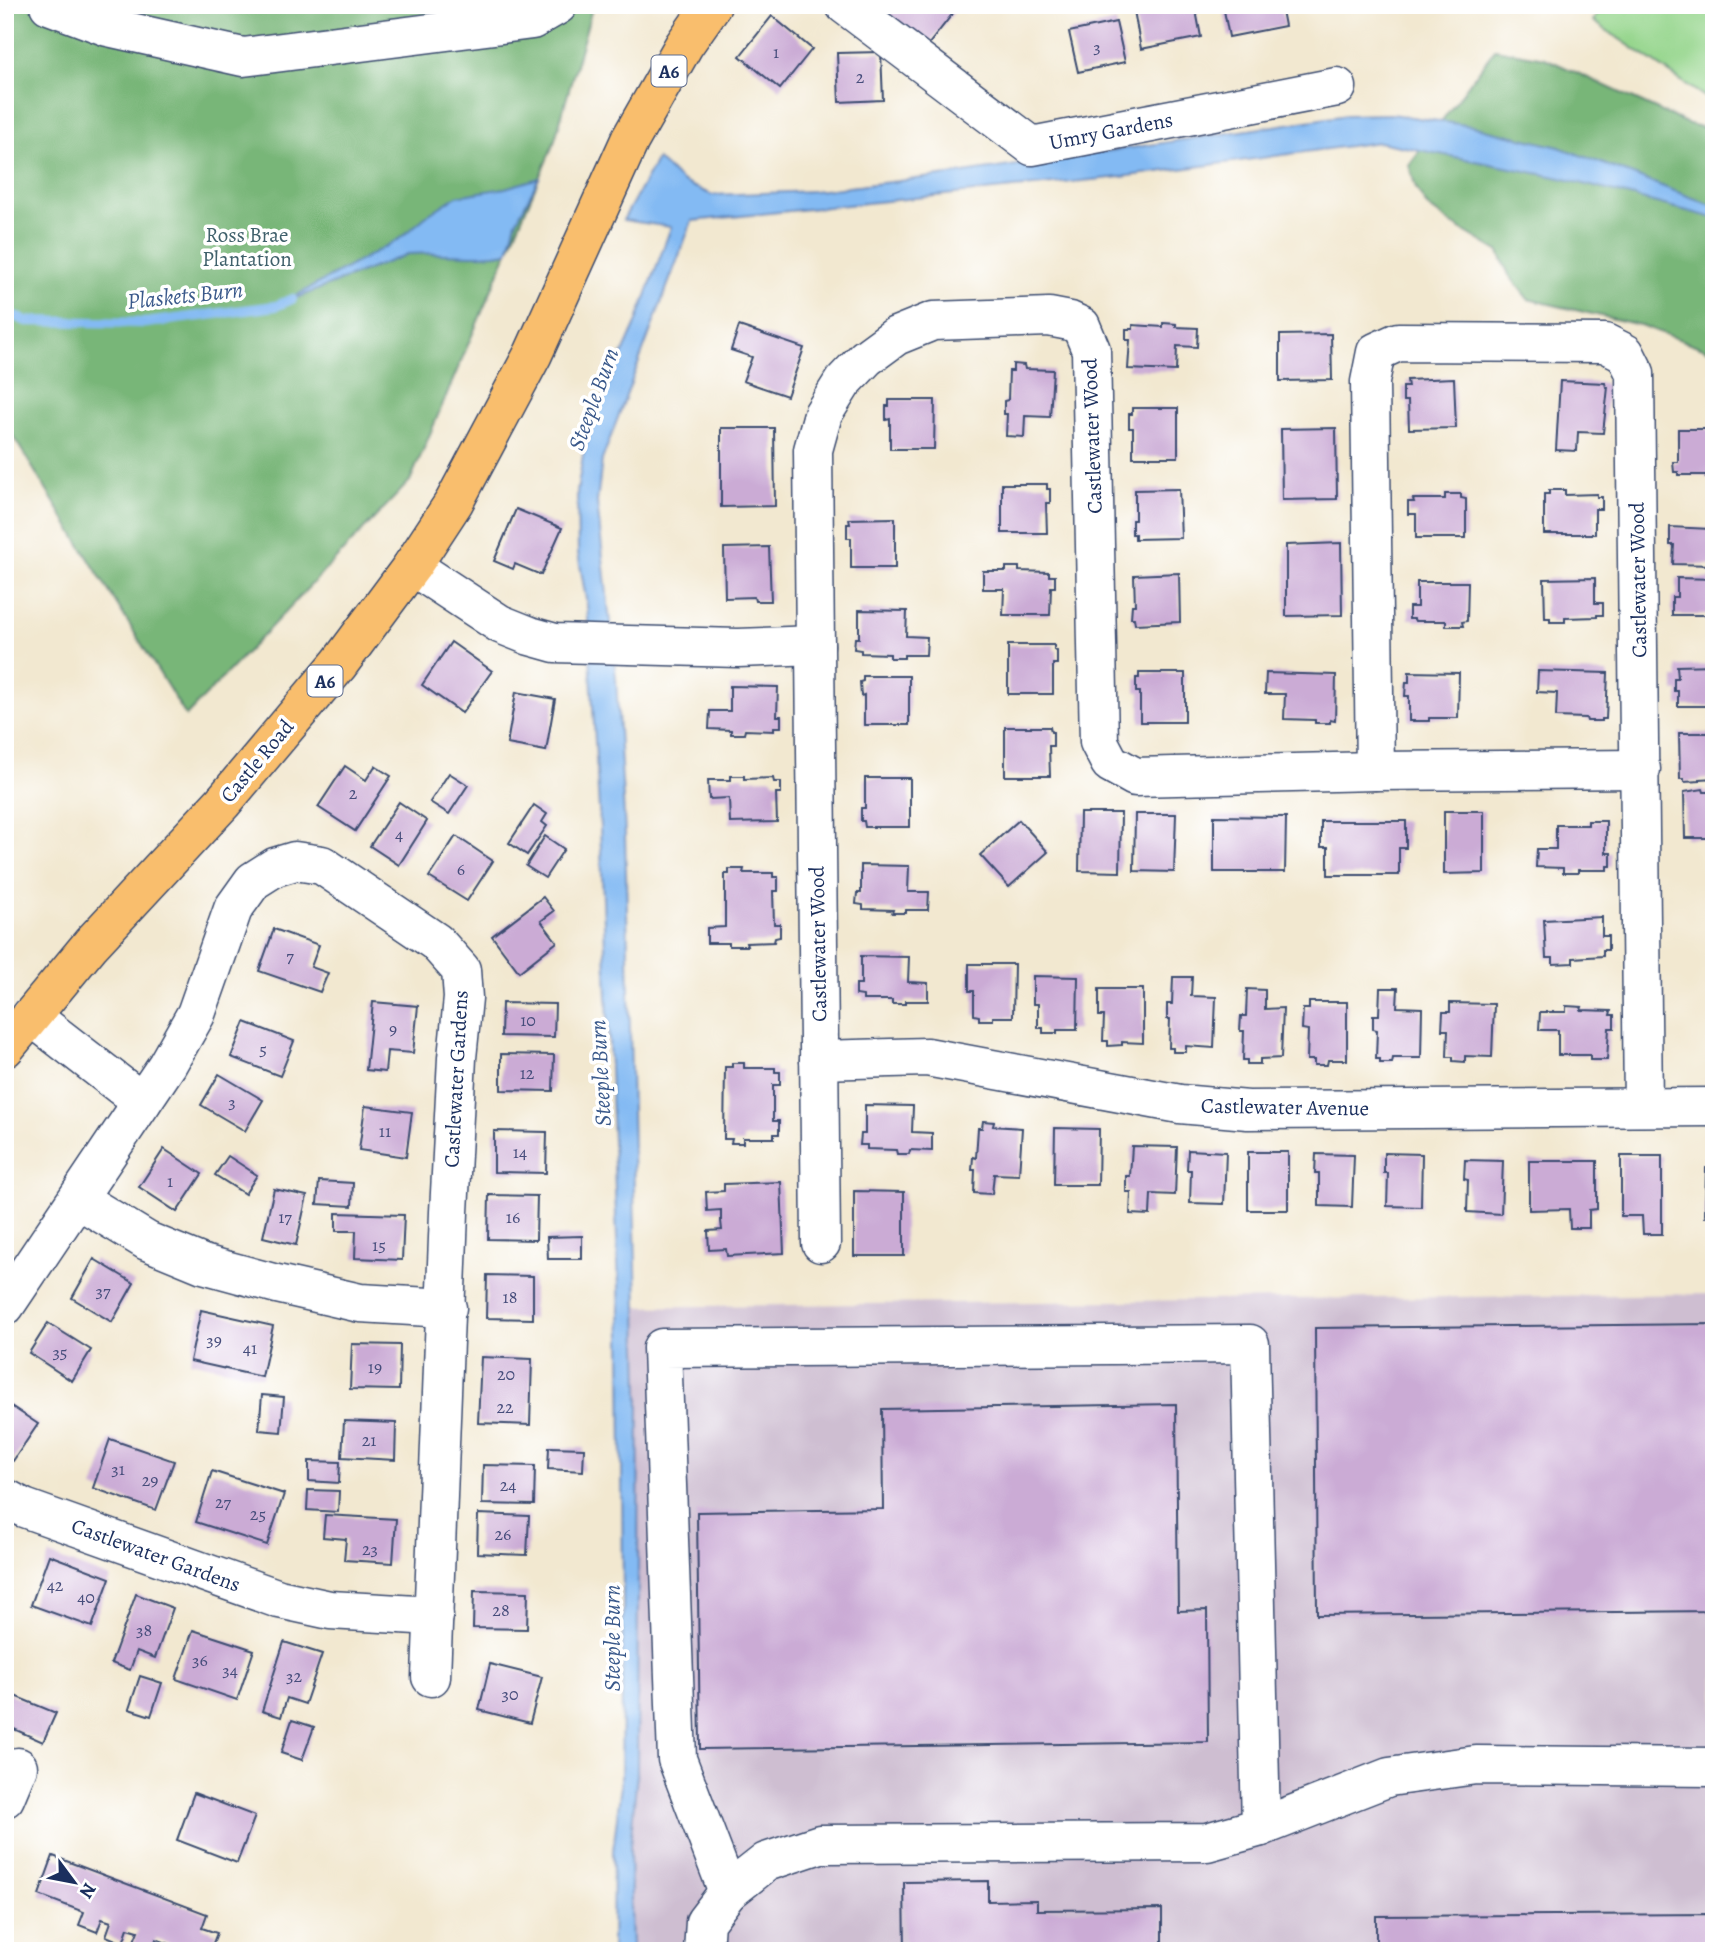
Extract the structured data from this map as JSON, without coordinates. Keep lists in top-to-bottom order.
{
  "streets": {
    "main road": ["A6", "Castle Road"],
    "street": [
      "Umry Gardens",
      "Castlewater Wood",
      "Castlewater Gardens",
      "Castlewater Avenue"
    ]
  },
  "crossings": [
    ["Castlewater Wood", "Castlewater Avenue"]
  ],
  "water": ["Plaskets Burn", "Steeple Burn"],
  "parks": ["Ross Brae Plantation"],
  "house_numbers": [
    "3",
    "1",
    "2",
    "2",
    "4",
    "6",
    "7",
    "10",
    "9",
    "5",
    "12",
    "3",
    "11",
    "14",
    "1",
    "17",
    "16",
    "15",
    "37",
    "18",
    "39",
    "41",
    "35",
    "19",
    "20",
    "22",
    "21",
    "31",
    "29",
    "24",
    "27",
    "25",
    "26",
    "23",
    "42",
    "40",
    "28",
    "38",
    "36",
    "34",
    "32",
    "30"
  ],
  "north": "bottom right"
}
